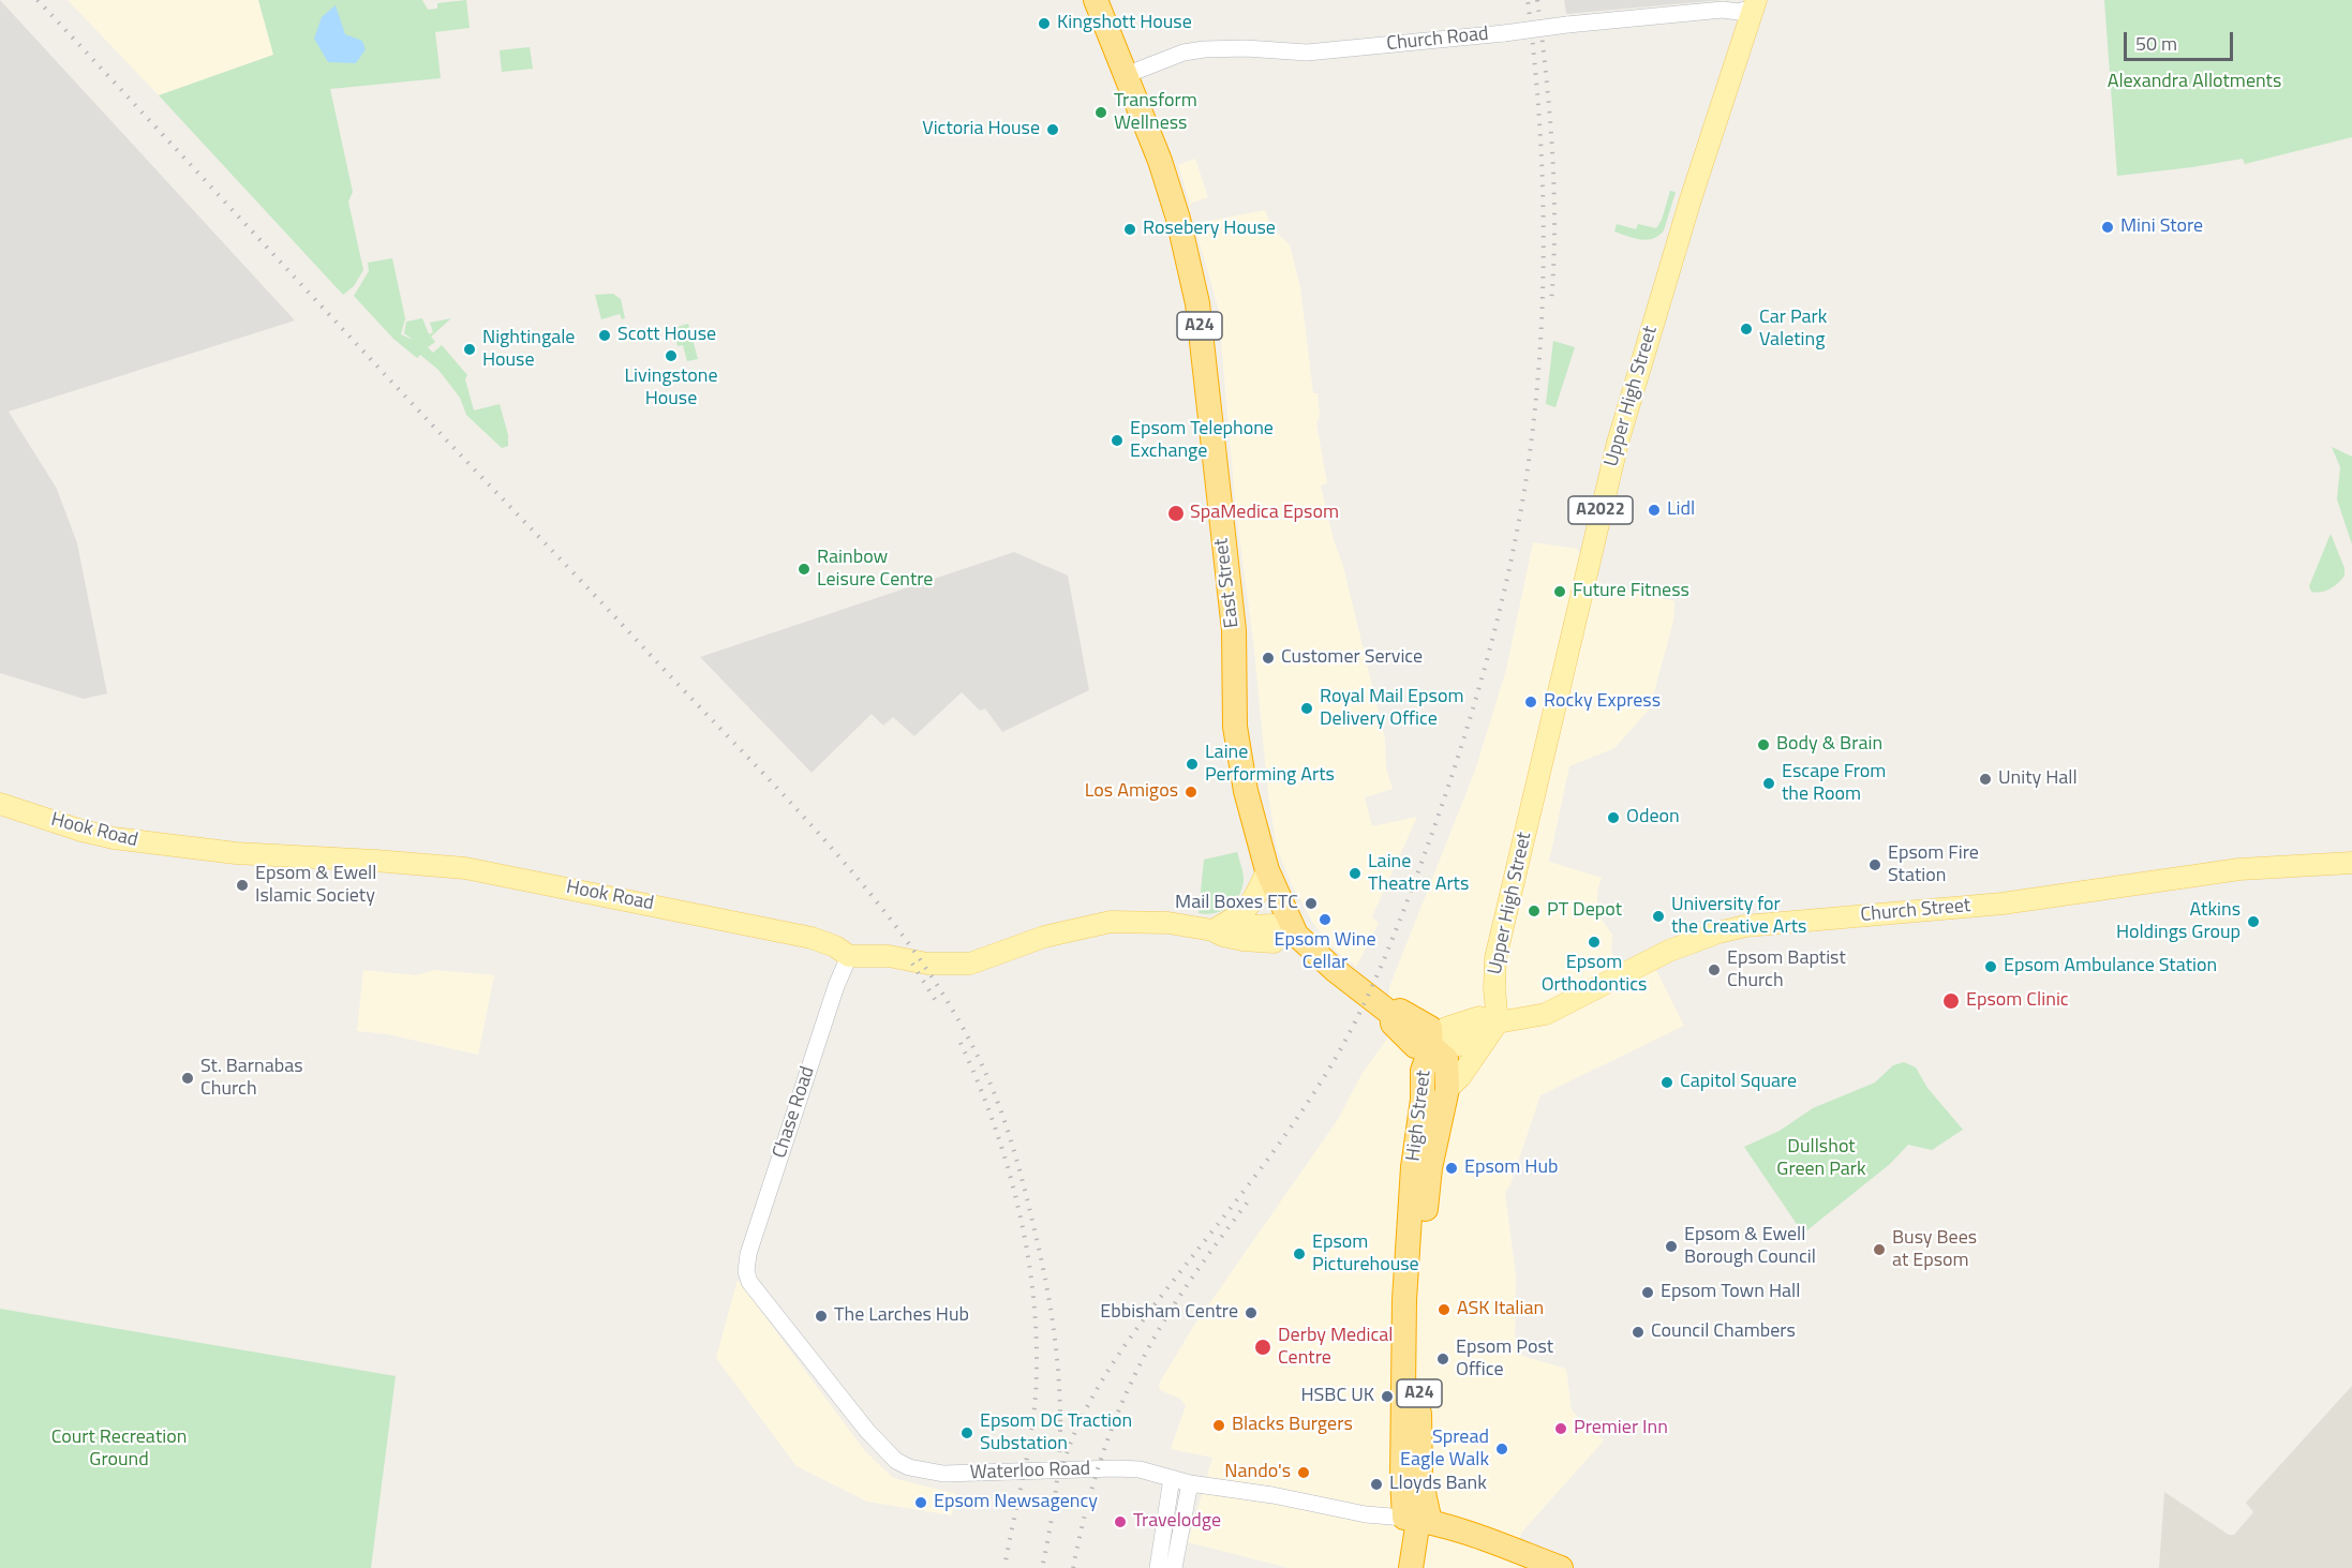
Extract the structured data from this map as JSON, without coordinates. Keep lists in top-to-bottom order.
{
  "streets": {
    "highway": ["A24", "East Street", "High Street"],
    "main road": [
      "Upper High Street",
      "A2022",
      "Hook Road",
      "Church Street"
    ],
    "street": ["Church Road", "Chase Road", "Waterloo Road"]
  },
  "crossings": [
    ["Church Road", "Upper High Street"],
    ["Church Road", "East Street"],
    ["Upper High Street", "Church Street"],
    ["East Street", "Hook Road"],
    ["East Street", "High Street"],
    ["Hook Road", "Chase Road"],
    ["Chase Road", "Waterloo Road"],
    ["High Street", "Waterloo Road"]
  ],
  "parks": ["Alexandra Allotments", "Dullshot Green Park", "Court Recreation Ground"],
  "places": [
    "Kingshott House",
    "Transform Wellness",
    "Victoria House",
    "Mini Store",
    "Rosebery House",
    "Car Park Valeting",
    "Scott House",
    "Nightingale House",
    "Livingstone House",
    "Epsom Telephone Exchange",
    "Lidl",
    "SpaMedica Epsom",
    "Rainbow Leisure Centre",
    "Future Fitness",
    "Customer Service",
    "Rocky Express",
    "Royal Mail Epsom Delivery Office",
    "Body & Brain",
    "Laine Performing Arts",
    "Unity Hall",
    "Escape From the Room",
    "Los Amigos",
    "Odeon",
    "Epsom Fire Station",
    "Laine Theatre Arts",
    "Epsom & Ewell Islamic Society",
    "Mail Boxes ETC",
    "PT Depot",
    "University for the Creative Arts",
    "Epsom Wine Cellar",
    "Atkins Holdings Group",
    "Epsom Orthodontics",
    "Epsom Ambulance Station",
    "Epsom Baptist Church",
    "Epsom Clinic",
    "St. Barnabas Church",
    "Capitol Square",
    "Epsom Hub",
    "Epsom & Ewell Borough Council",
    "Busy Bees at Epsom",
    "Epsom Picturehouse",
    "Epsom Town Hall",
    "ASK Italian",
    "Ebbisham Centre",
    "The Larches Hub",
    "Council Chambers",
    "Derby Medical Centre",
    "Epsom Post Office",
    "HSBC UK",
    "Blacks Burgers",
    "Premier Inn",
    "Epsom DC Traction Substation",
    "Spread Eagle Walk",
    "Nando's",
    "Lloyds Bank",
    "Epsom Newsagency",
    "Travelodge"
  ],
  "scale_bar": "50 m"
}
